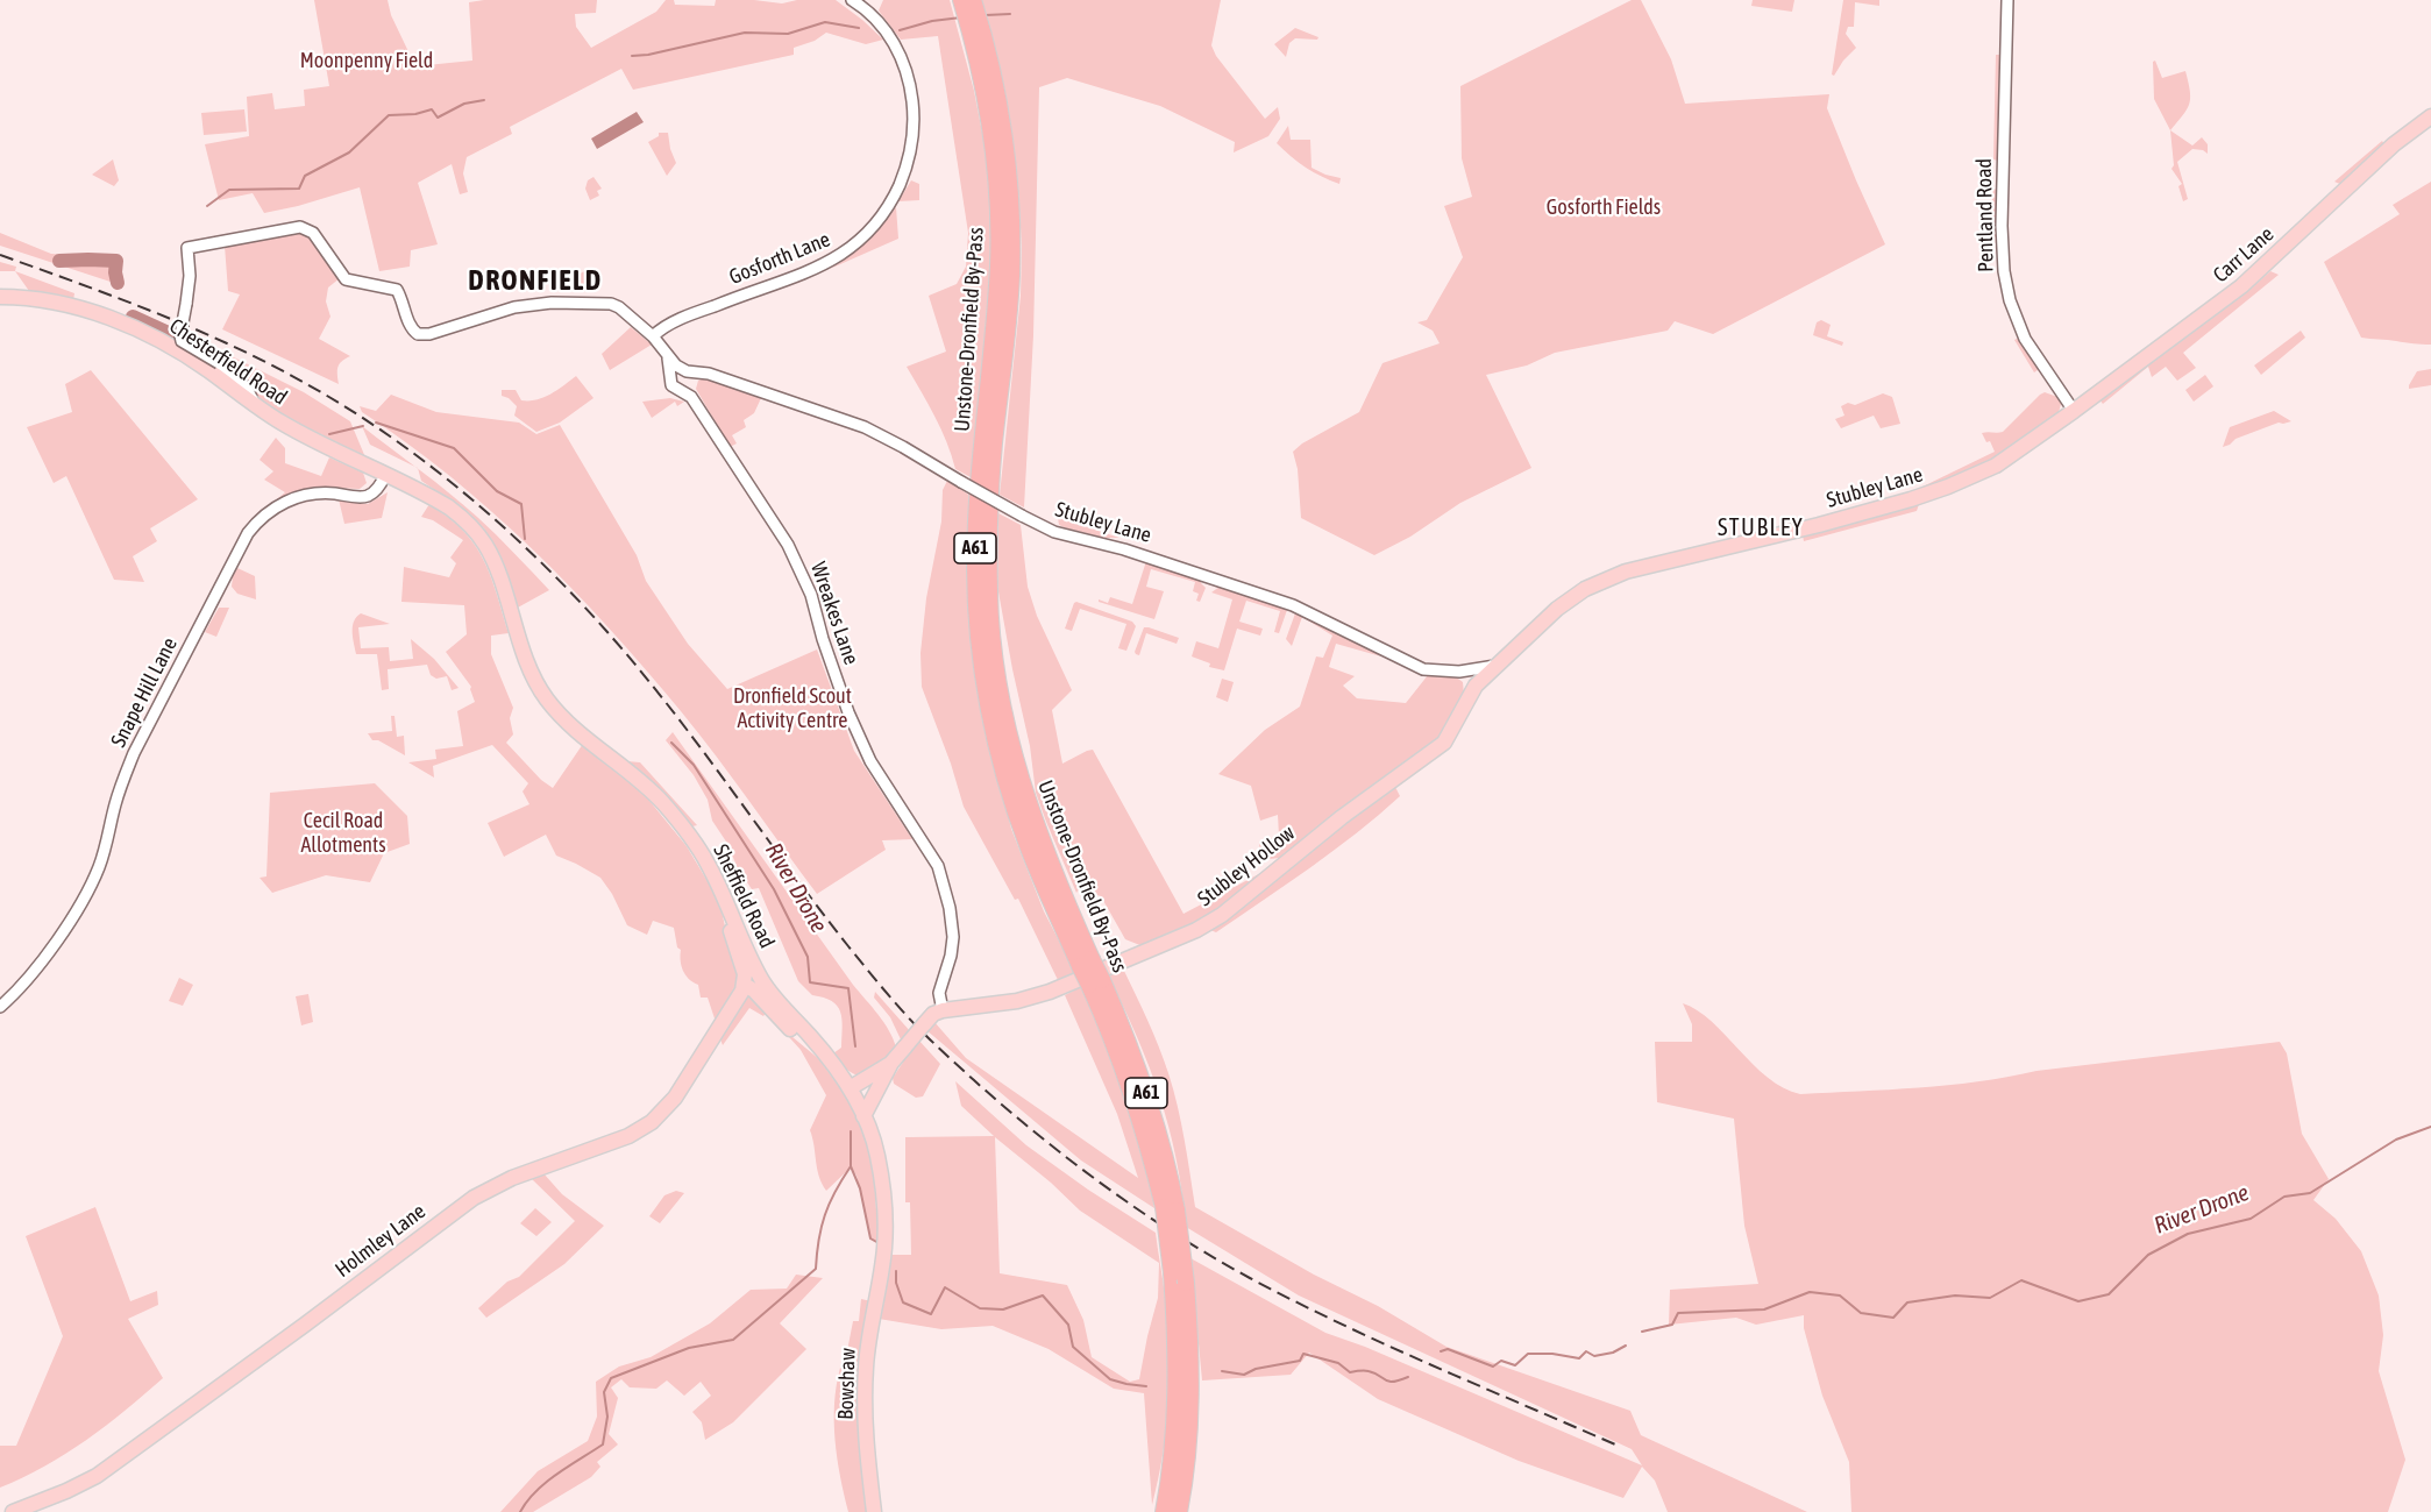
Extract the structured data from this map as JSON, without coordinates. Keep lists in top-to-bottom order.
{
  "streets": {
    "highway": ["Unstone-Dronfield By-Pass", "A61"],
    "main road": [
      "Carr Lane",
      "Chesterfield Road",
      "Stubley Lane",
      "Stubley Hollow",
      "Sheffield Road",
      "Holmley Lane",
      "Bowshaw"
    ],
    "street": [
      "Pentland Road",
      "Gosforth Lane",
      "Wreakes Lane",
      "Snape Hill Lane"
    ]
  },
  "crossings": [
    ["Pentland Road", "Carr Lane"],
    ["Pentland Road", "Stubley Lane"],
    ["Carr Lane", "Stubley Lane"],
    ["Gosforth Lane", "Wreakes Lane"],
    ["Chesterfield Road", "Wreakes Lane"],
    ["Chesterfield Road", "Snape Hill Lane"],
    ["Chesterfield Road", "Sheffield Road"],
    ["Stubley Lane", "Wreakes Lane"],
    ["Stubley Lane", "Stubley Hollow"],
    ["Wreakes Lane", "Stubley Hollow"],
    ["Snape Hill Lane", "Sheffield Road"],
    ["Stubley Hollow", "Sheffield Road"],
    ["Sheffield Road", "Bowshaw"]
  ],
  "districts": ["DRONFIELD", "STUBLEY"],
  "water": ["River Drone"],
  "parks": [
    "Moonpenny Field",
    "Gosforth Fields",
    "Dronfield Scout Activity Centre",
    "Cecil Road Allotments"
  ]
}
